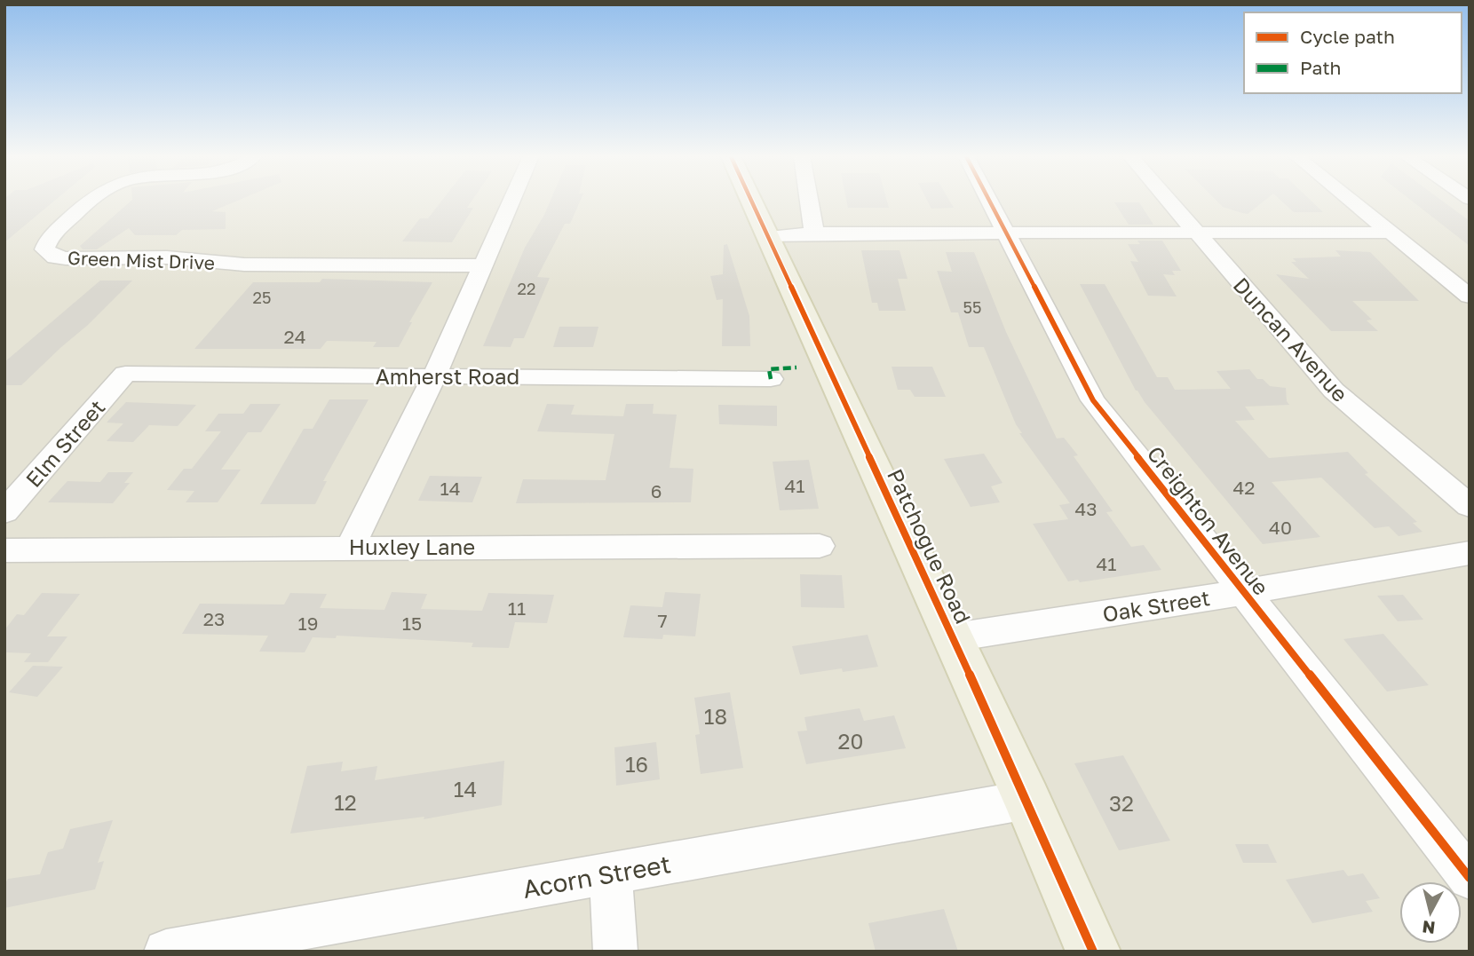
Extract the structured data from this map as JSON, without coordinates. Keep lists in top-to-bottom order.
{
  "streets": {
    "main road": ["Patchogue Road"],
    "street": [
      "Green Mist Drive",
      "Duncan Avenue",
      "Amherst Road",
      "Elm Street",
      "Creighton Avenue",
      "Huxley Lane",
      "Oak Street",
      "Acorn Street"
    ]
  },
  "crossings": [
    ["Amherst Road", "Elm Street"],
    ["Creighton Avenue", "Oak Street"],
    ["Patchogue Road", "Oak Street"],
    ["Patchogue Road", "Acorn Street"]
  ],
  "house_numbers": [
    "22",
    "25",
    "55",
    "24",
    "41",
    "42",
    "14",
    "6",
    "43",
    "40",
    "41",
    "11",
    "23",
    "7",
    "19",
    "15",
    "18",
    "20",
    "16",
    "14",
    "12",
    "32"
  ],
  "legend": ["Cycle path", "Path"],
  "north": "bottom"
}
